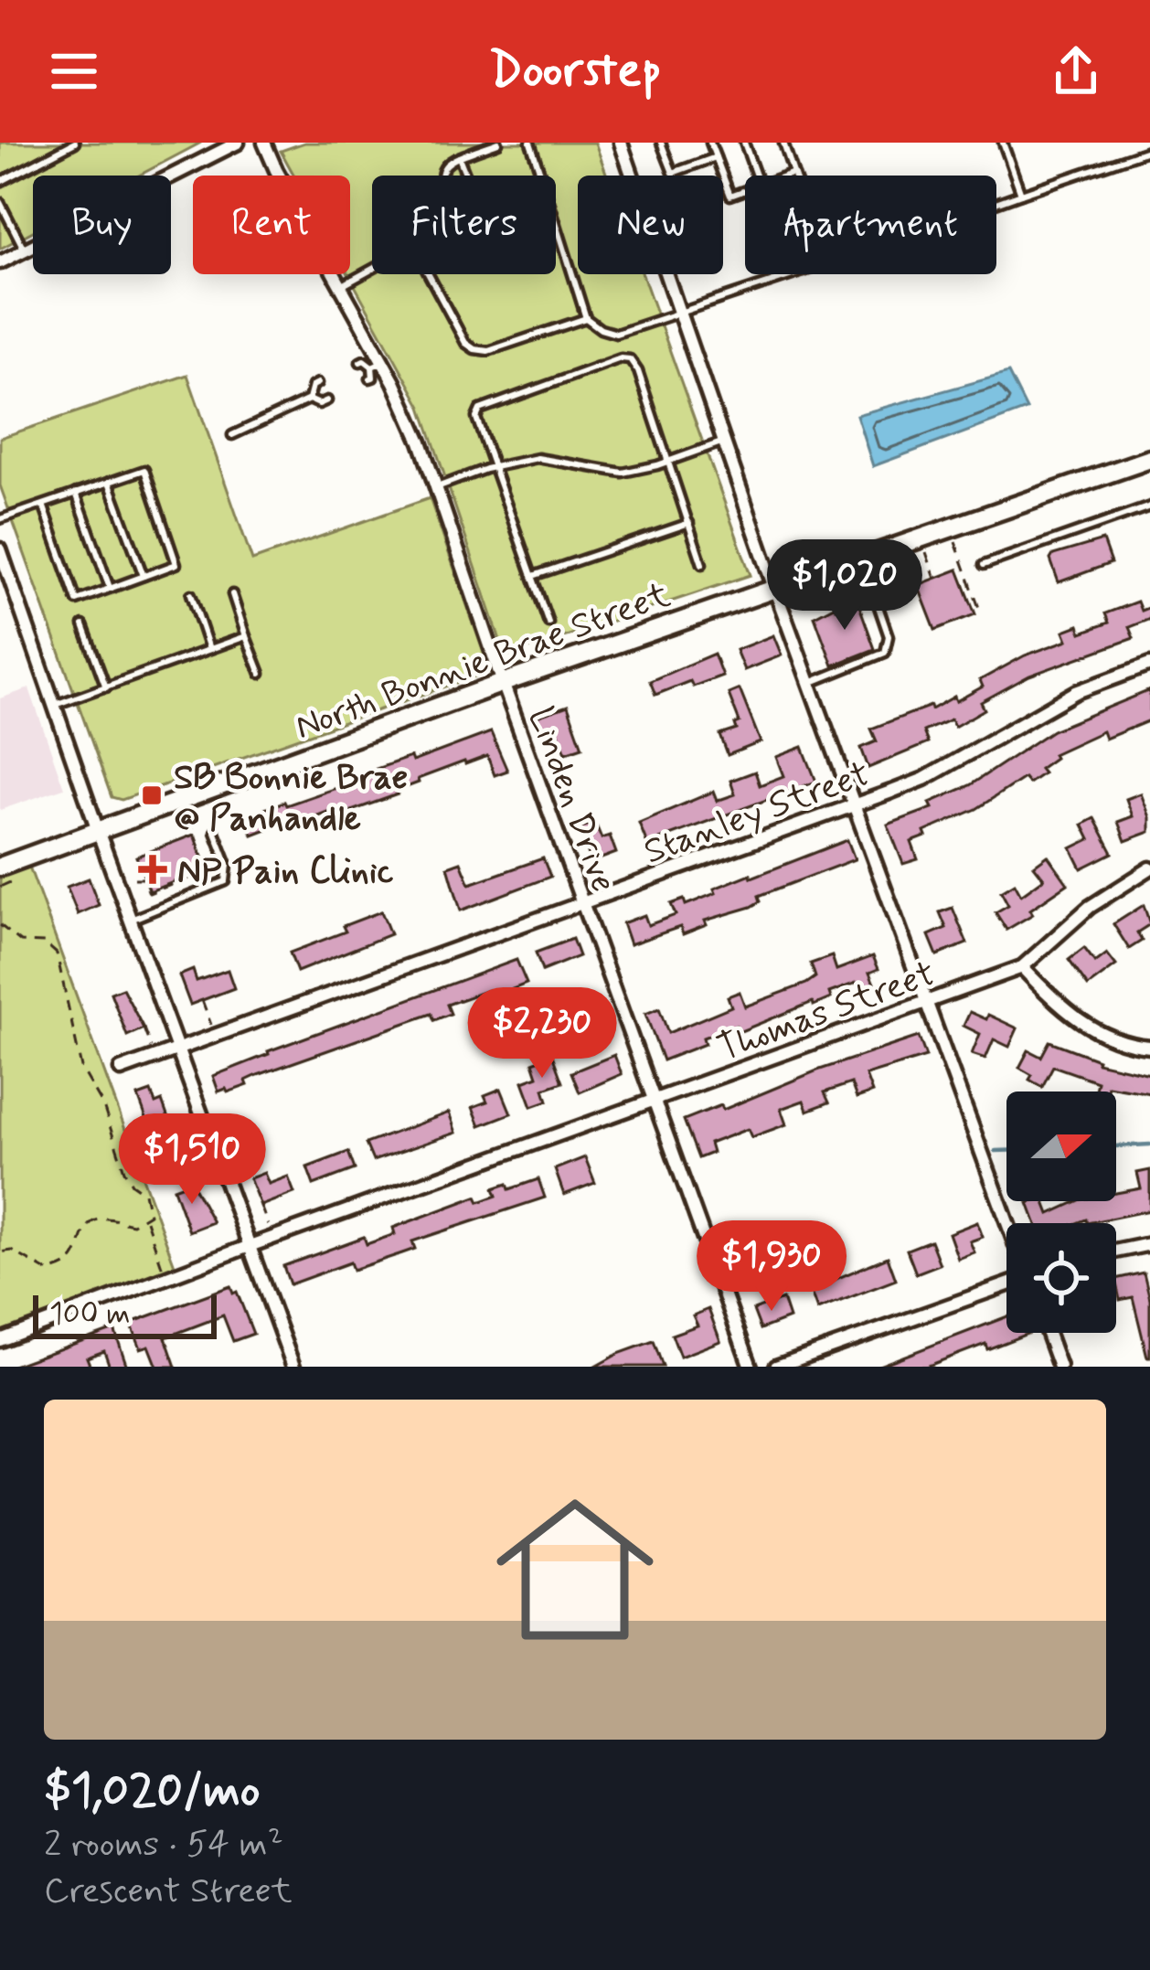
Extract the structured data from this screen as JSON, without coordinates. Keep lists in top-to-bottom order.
{
  "streets": {
    "main road": ["North Bonnie Brae Street"],
    "street": ["Linden Drive", "Stanley Street", "Thomas Street"]
  },
  "crossings": [
    ["North Bonnie Brae Street", "Linden Drive"],
    ["Linden Drive", "Stanley Street"],
    ["Linden Drive", "Thomas Street"]
  ],
  "places": {
    "transit": ["SB Bonnie Brae @ Panhandle"],
    "health": ["NP Pain Clinic"]
  },
  "scale_bar": "100 m",
  "north": "right",
  "page": {
    "header": "Doorstep",
    "chip": [
      "Buy",
      "Rent",
      "Filters",
      "New",
      "Apartment"
    ],
    "price": [
      "$1,020",
      "$2,230",
      "$1,510",
      "$1,930"
    ],
    "scale": "100 m",
    "list": [
      {
        "name": "$1,020/mo",
        "note": "2 rooms · 54 m² · Crescent Street"
      }
    ]
  }
}
